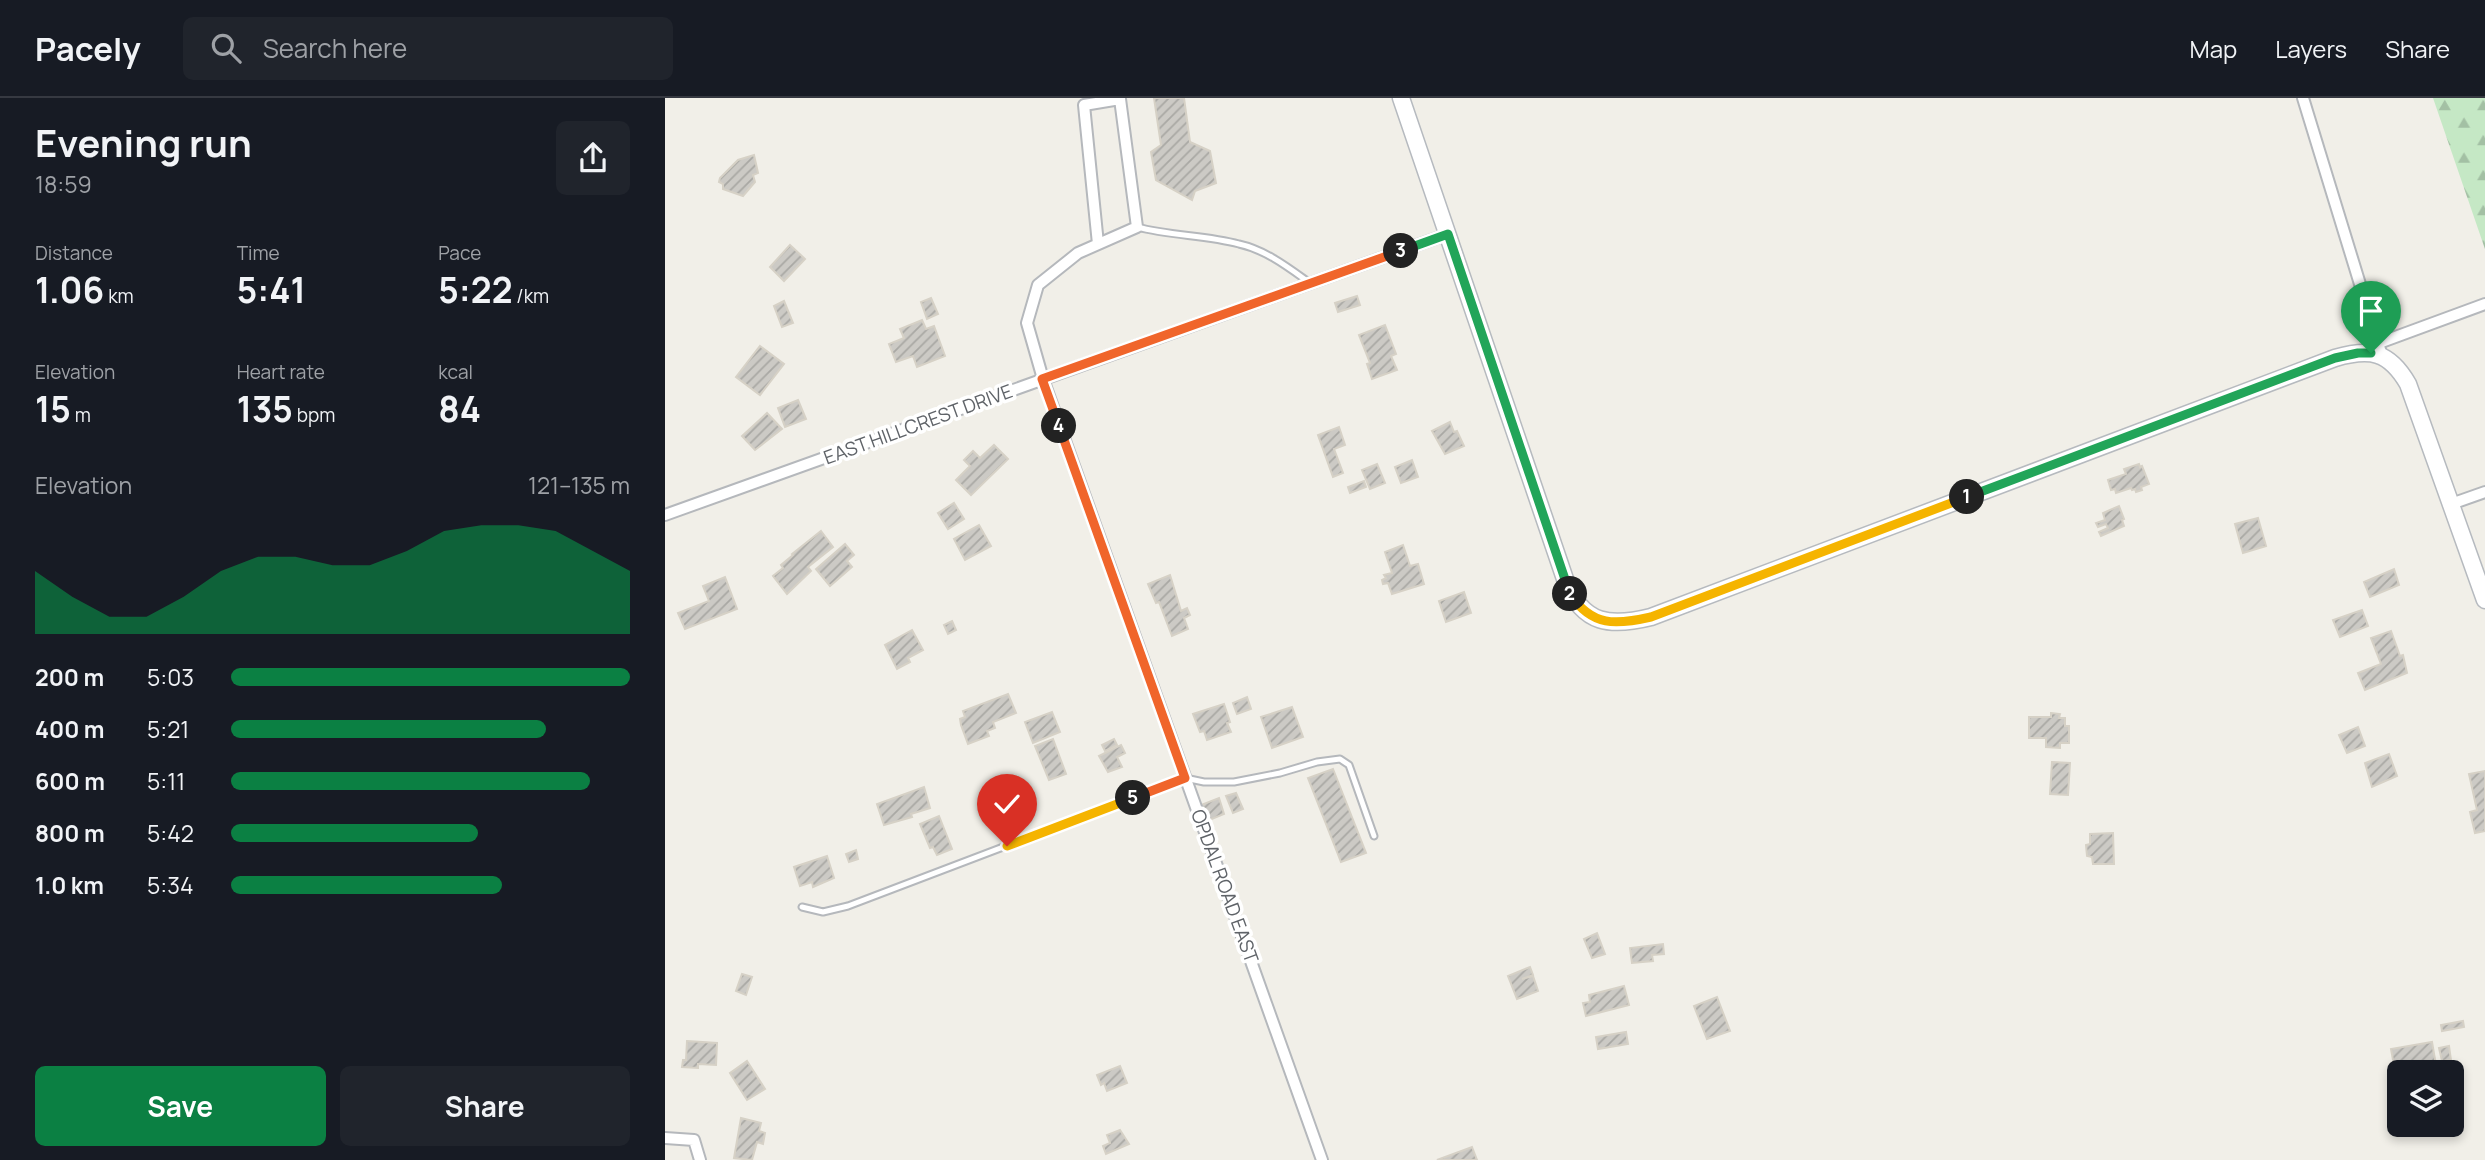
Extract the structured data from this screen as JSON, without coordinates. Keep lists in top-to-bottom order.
{
  "streets": {
    "street": ["EAST HILLCREST DRIVE", "OPDAL ROAD EAST"]
  },
  "crossings": [
    ["EAST HILLCREST DRIVE", "OPDAL ROAD EAST"]
  ],
  "page": {
    "header": "Pacely",
    "search": "Search here",
    "nav": ["Map", "Layers", "Share"],
    "heading": ["Evening run", "18:59"],
    "stats": [
      ["Distance", "1.06 km"],
      ["Time", "5:41"],
      ["Pace", "5:22 /km"],
      ["Elevation", "15 m"],
      ["Heart rate", "135 bpm"],
      ["kcal", "84"]
    ],
    "pins": [
      "3",
      "4",
      "1",
      "2",
      "5"
    ],
    "chart": ["Elevation", "121–135 m"],
    "list": [
      {
        "name": "200 m",
        "note": "5:03"
      },
      {
        "name": "400 m",
        "note": "5:21"
      },
      {
        "name": "600 m",
        "note": "5:11"
      },
      {
        "name": "800 m",
        "note": "5:42"
      },
      {
        "name": "1.0 km",
        "note": "5:34"
      }
    ],
    "buttons": ["Save", "Share"]
  }
}
